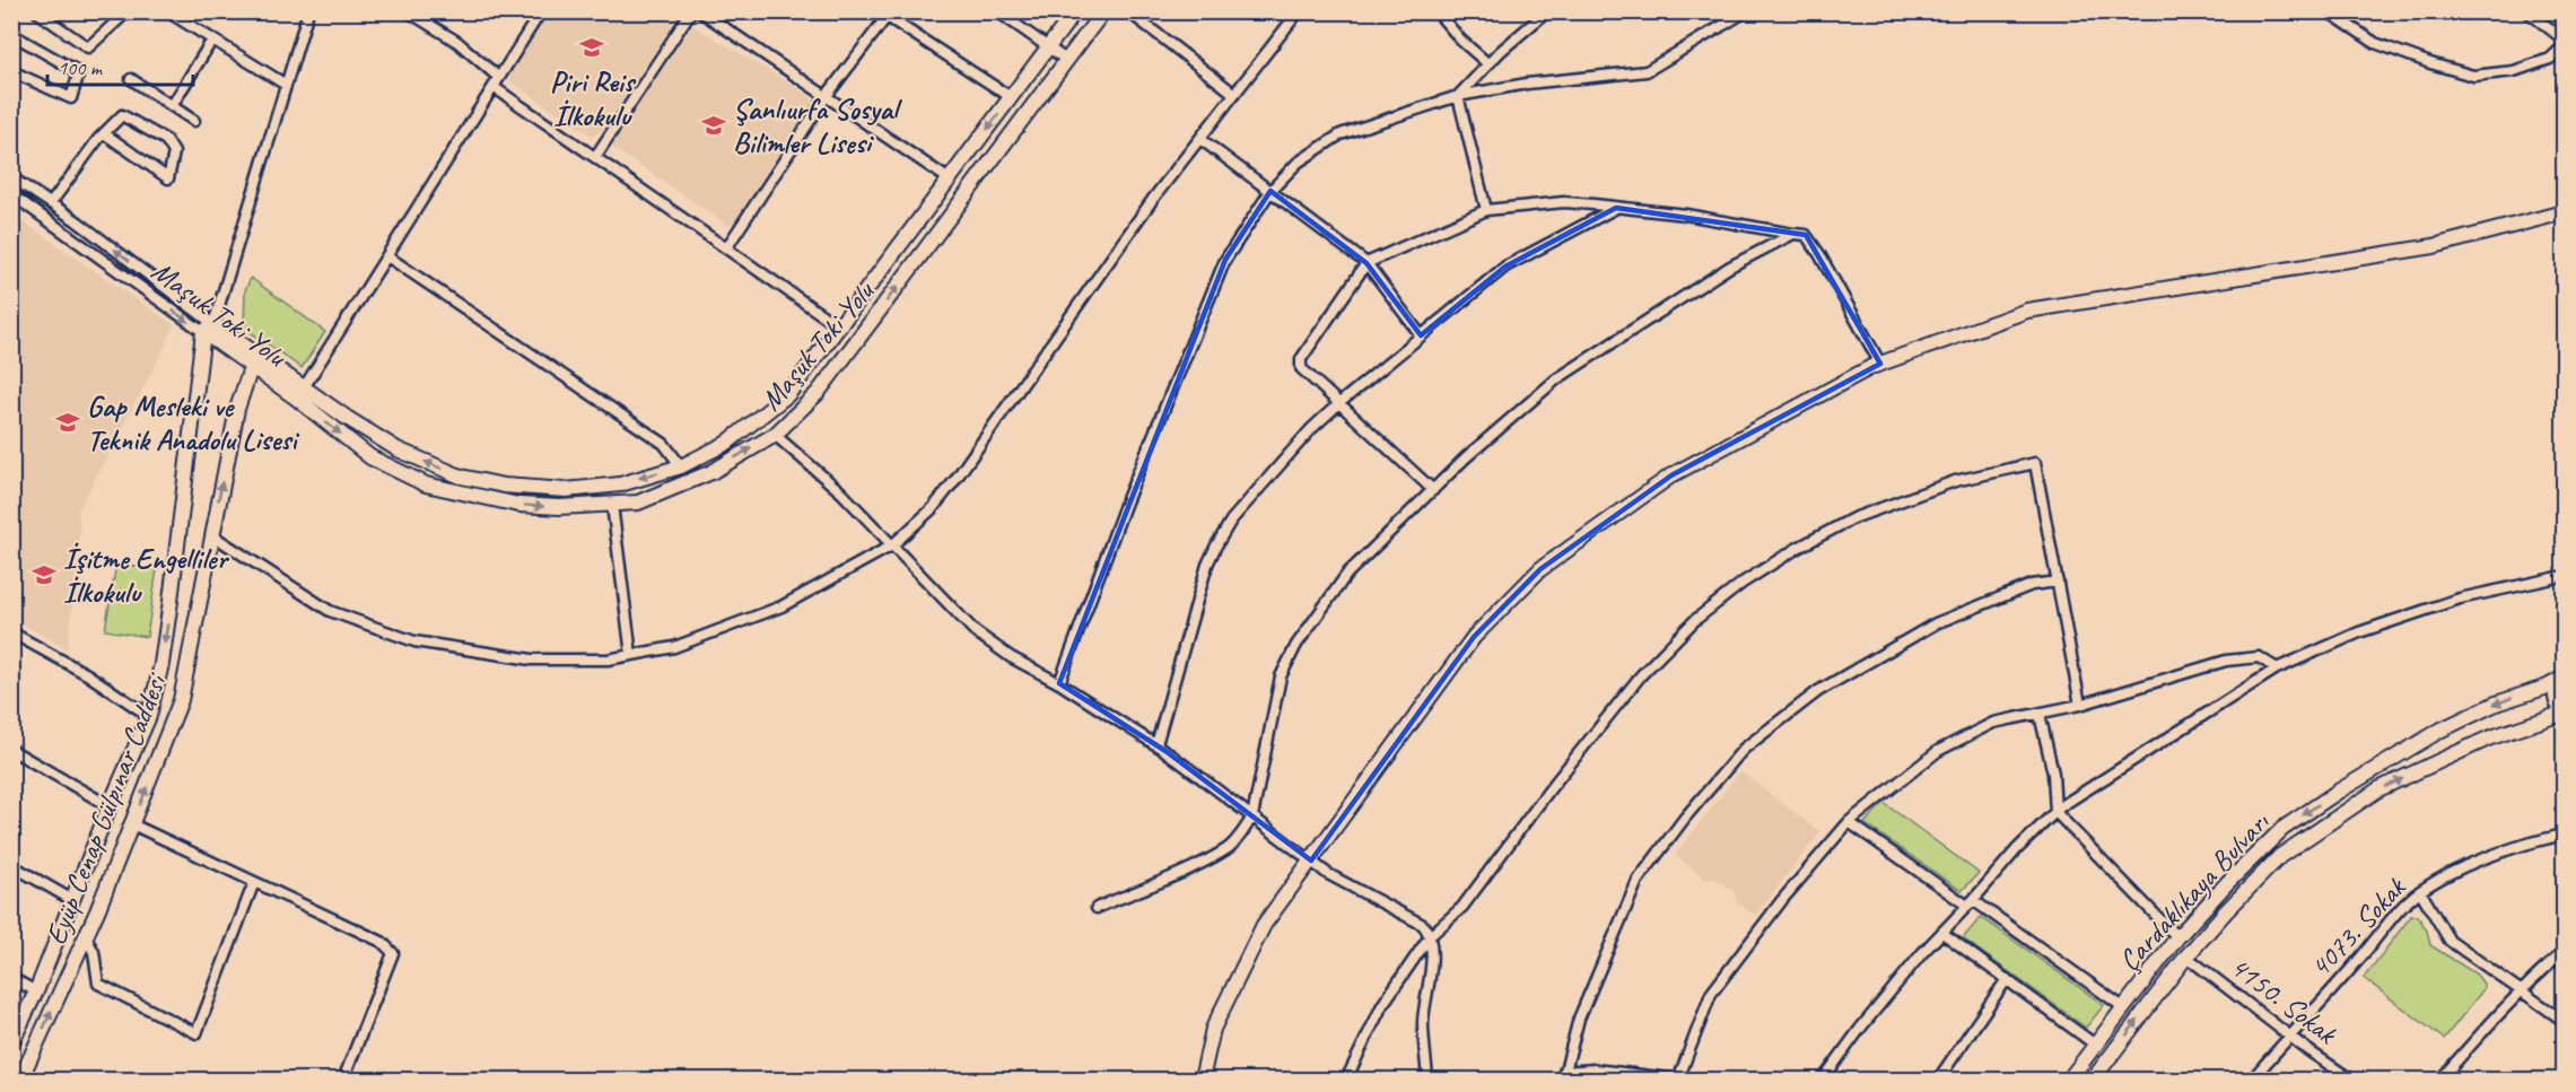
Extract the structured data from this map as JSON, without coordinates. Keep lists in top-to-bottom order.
{
  "streets": {
    "main road": ["Maşuk Toki Yolu", "Eyüp Cenap Gülpınar Caddesi", "Çardaklıkaya Bulvarı"],
    "street": ["4073. Sokak", "4150. Sokak"]
  },
  "crossings": [
    ["Maşuk Toki Yolu", "Eyüp Cenap Gülpınar Caddesi"],
    ["Çardaklıkaya Bulvarı", "4150. Sokak"],
    ["4073. Sokak", "4150. Sokak"]
  ],
  "places": {
    "school or university": [
      "Piri Reis İlkokulu",
      "Şanlıurfa Sosyal Bilimler Lisesi",
      "Gap Mesleki ve Teknik Anadolu Lisesi",
      "İşitme Engelliler İlkokulu"
    ]
  },
  "scale_bar": "100 m"
}
